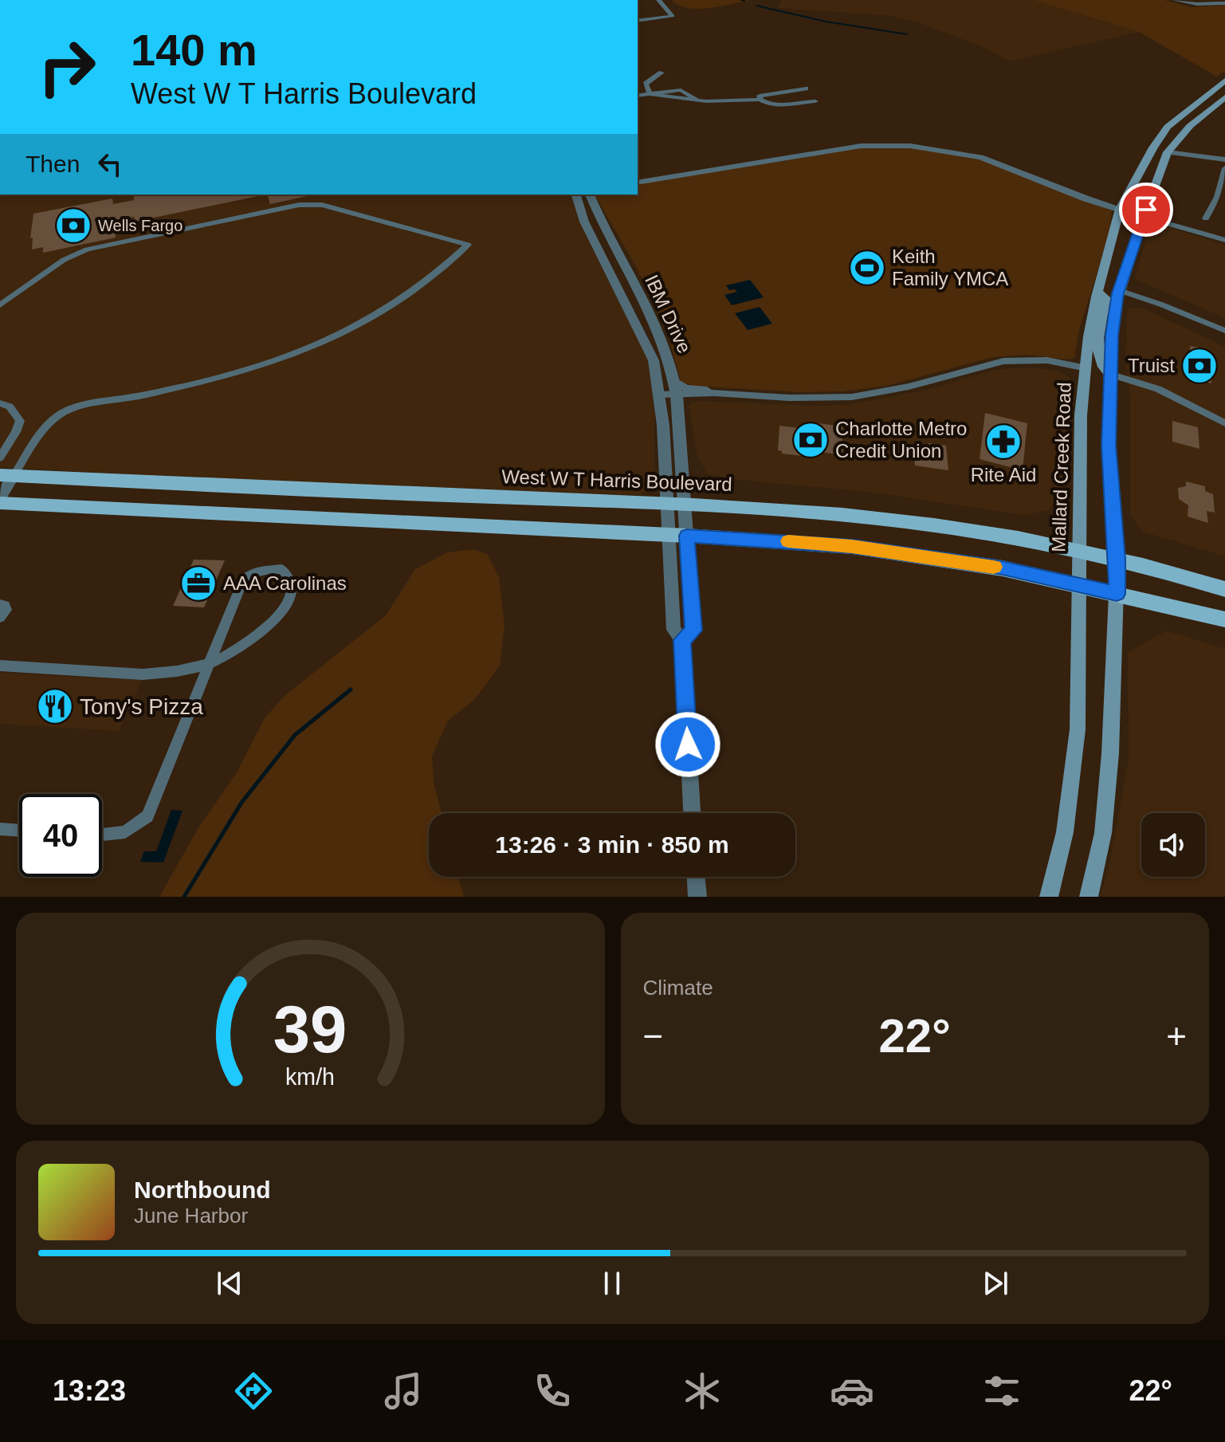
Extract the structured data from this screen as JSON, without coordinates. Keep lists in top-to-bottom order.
{
  "streets": {
    "main road": ["Mallard Creek Road", "West W T Harris Boulevard"],
    "street": ["IBM Drive"]
  },
  "crossings": [
    ["IBM Drive", "West W T Harris Boulevard"],
    ["Mallard Creek Road", "West W T Harris Boulevard"]
  ],
  "places": {
    "bank": ["Wells Fargo", "Truist", "Charlotte Metro Credit Union"],
    "sports": ["Keith Family YMCA"],
    "pharmacy": ["Rite Aid"],
    "office": ["AAA Carolinas"],
    "restaurant": ["Tony's Pizza"]
  },
  "page": {
    "turn": ["140 m", "West W T Harris Boulevard"],
    "then": "Then",
    "limit": "40",
    "trip": "13:26 · 3 min · 850 m",
    "tile": "Climate",
    "heat": ["−", "22°", "+"],
    "song": ["Northbound", "June Harbor"],
    "tabs": ["13:23", "22°"],
    "gauge": ["39", "km/h"]
  }
}
